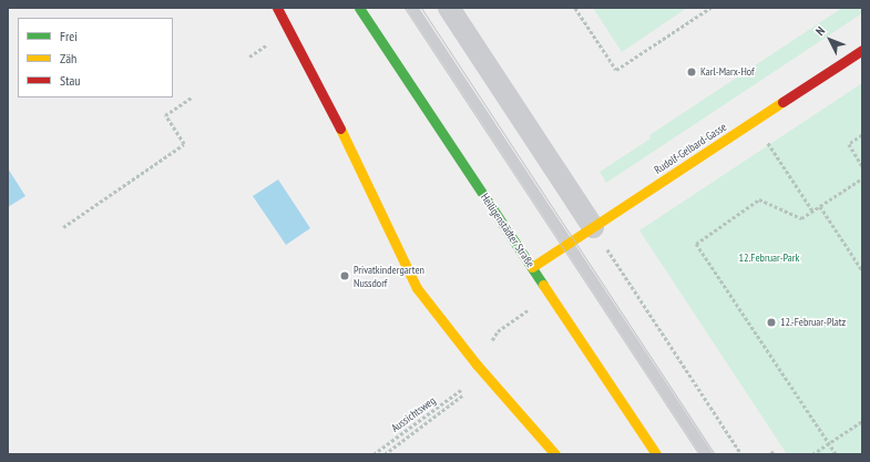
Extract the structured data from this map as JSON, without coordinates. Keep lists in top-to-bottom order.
{
  "streets": {
    "street": ["Rudolf-Gelbard-Gasse", "Heiligenstädter Straße"],
    "path": ["Aussichtsweg"]
  },
  "crossings": [
    ["Rudolf-Gelbard-Gasse", "Heiligenstädter Straße"]
  ],
  "parks": ["12.Februar-Park"],
  "places": ["Karl-Marx-Hof", "Privatkindergarten Nussdorf", "12.-Februar-Platz"],
  "legend": ["Frei", "Zäh", "Stau"],
  "north": "top left"
}
